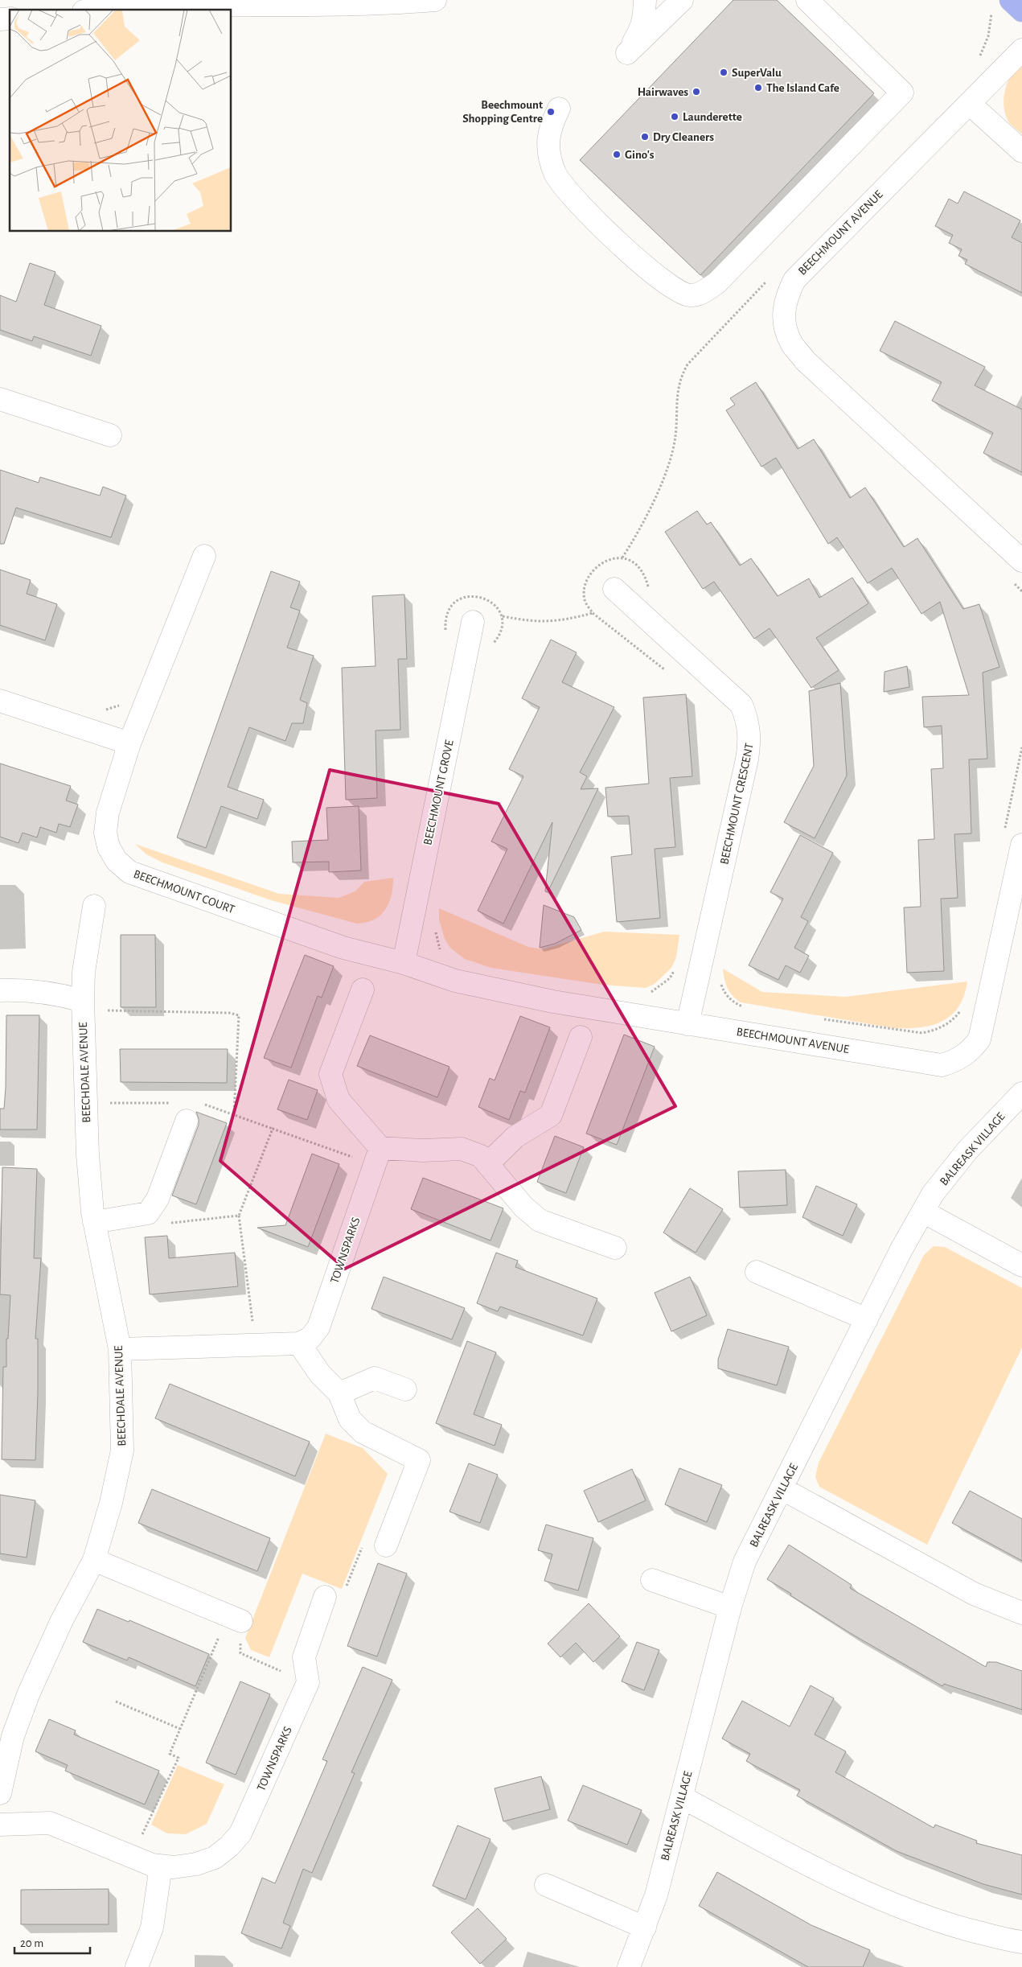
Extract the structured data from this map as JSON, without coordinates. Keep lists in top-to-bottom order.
{
  "streets": {
    "street": [
      "BEECHMOUNT AVENUE",
      "BEECHMOUNT GROVE",
      "BEECHMOUNT CRESCENT",
      "BEECHMOUNT COURT",
      "BEECHDALE AVENUE",
      "BALREASK VILLAGE",
      "TOWNSPARKS"
    ]
  },
  "crossings": [
    ["BEECHMOUNT AVENUE", "BEECHMOUNT GROVE"],
    ["BEECHMOUNT AVENUE", "BEECHMOUNT CRESCENT"],
    ["BEECHMOUNT AVENUE", "BEECHMOUNT COURT"],
    ["BEECHMOUNT GROVE", "BEECHMOUNT COURT"]
  ],
  "places": [
    "SuperValu",
    "The Island Cafe",
    "Hairwaves",
    "Beechmount Shopping Centre",
    "Launderette",
    "Dry Cleaners",
    "Gino's"
  ],
  "scale_bar": "20 m"
}
